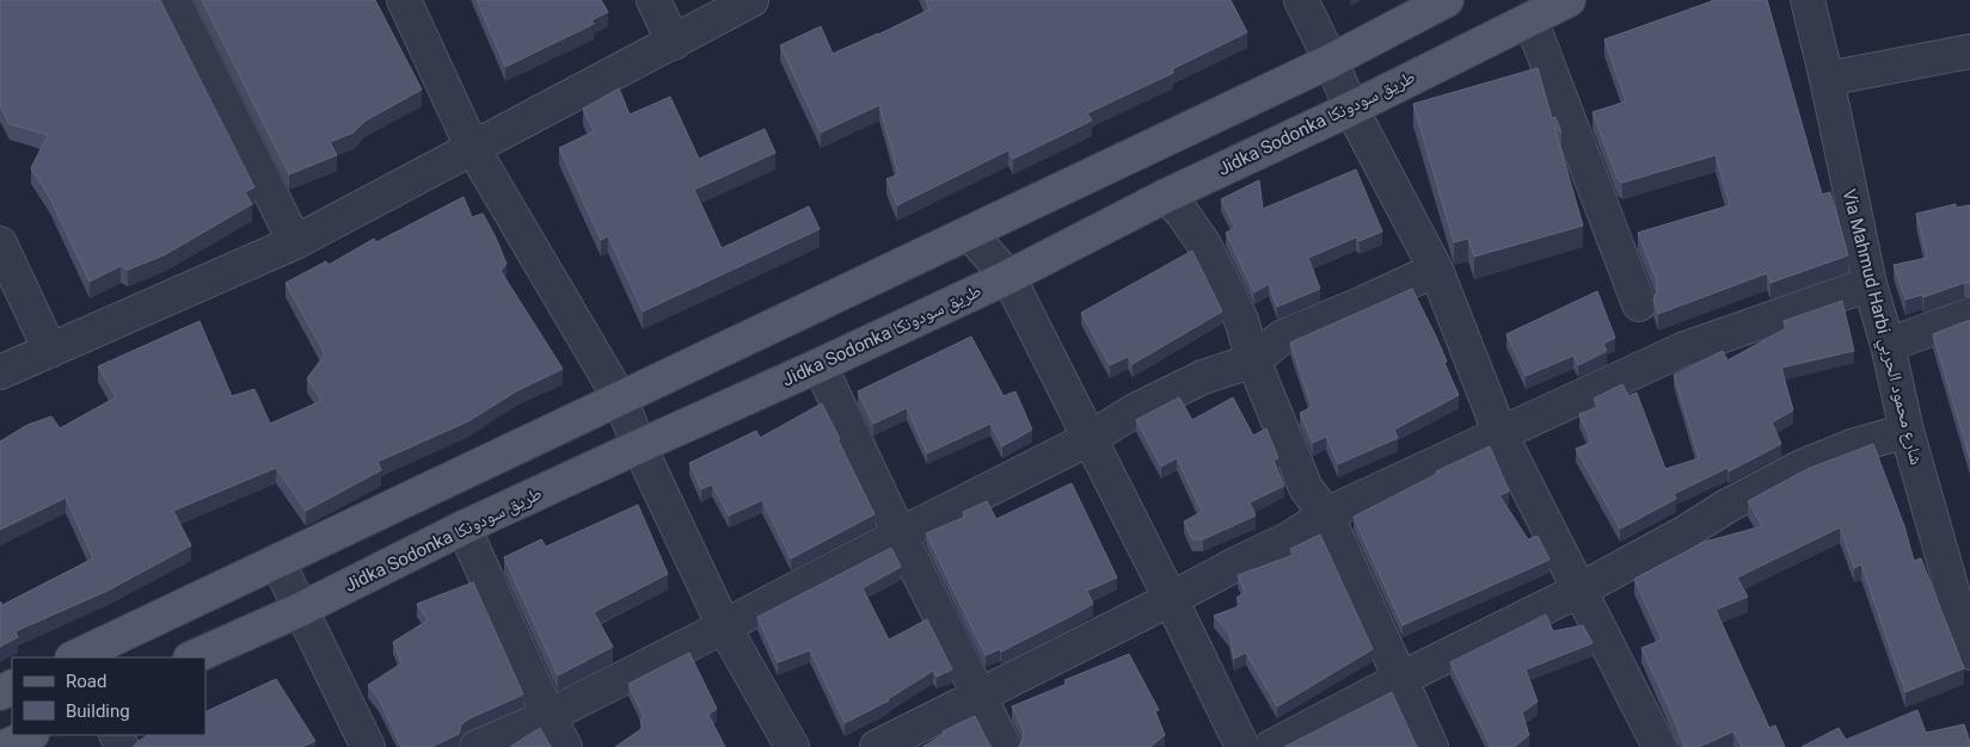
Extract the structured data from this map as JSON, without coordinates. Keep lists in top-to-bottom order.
{
  "streets": {
    "main road": ["Jidka Sodonka طريق سودونكا"],
    "street": ["Via Mahmud Harbi شارع محمود الحربي"]
  },
  "legend": ["Road", "Building"]
}
